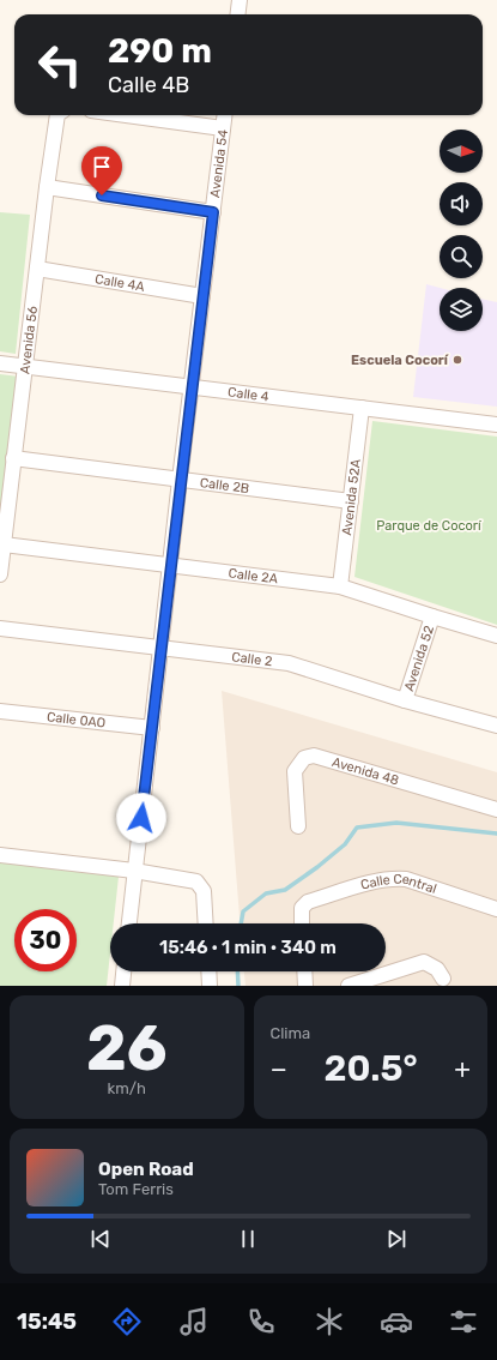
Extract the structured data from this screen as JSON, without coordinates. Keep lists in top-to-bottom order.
{
  "streets": {
    "street": [
      "Avenida 54",
      "Calle 4A",
      "Avenida 56",
      "Calle 4",
      "Calle 2B",
      "Avenida 52A",
      "Calle 2A",
      "Calle 2",
      "Avenida 52",
      "Calle 0AO",
      "Avenida 48",
      "Calle Central"
    ]
  },
  "crossings": [
    ["Avenida 54", "Calle 4A"],
    ["Avenida 54", "Calle 4"],
    ["Avenida 54", "Calle 2B"],
    ["Avenida 54", "Calle 2A"],
    ["Avenida 54", "Calle 2"],
    ["Avenida 54", "Calle 0AO"],
    ["Calle 4A", "Avenida 56"],
    ["Avenida 56", "Calle 4"],
    ["Avenida 56", "Calle 2B"],
    ["Avenida 56", "Calle 2A"],
    ["Calle 4", "Avenida 52A"],
    ["Calle 2B", "Avenida 52A"],
    ["Avenida 52A", "Calle 2A"],
    ["Calle 2A", "Avenida 52"],
    ["Calle 2", "Avenida 52"]
  ],
  "parks": ["Parque de Cocorí"],
  "places": ["Escuela Cocorí"],
  "north": "right",
  "page": {
    "turn": ["290 m", "Calle 4B"],
    "limit": "30",
    "trip": "15:46 · 1 min · 340 m",
    "tile": [
      ["26", "km/h"],
      "Clima"
    ],
    "heat": ["−", "20.5°", "+"],
    "song": ["Open Road", "Tom Ferris"],
    "tabs": "15:45"
  }
}
